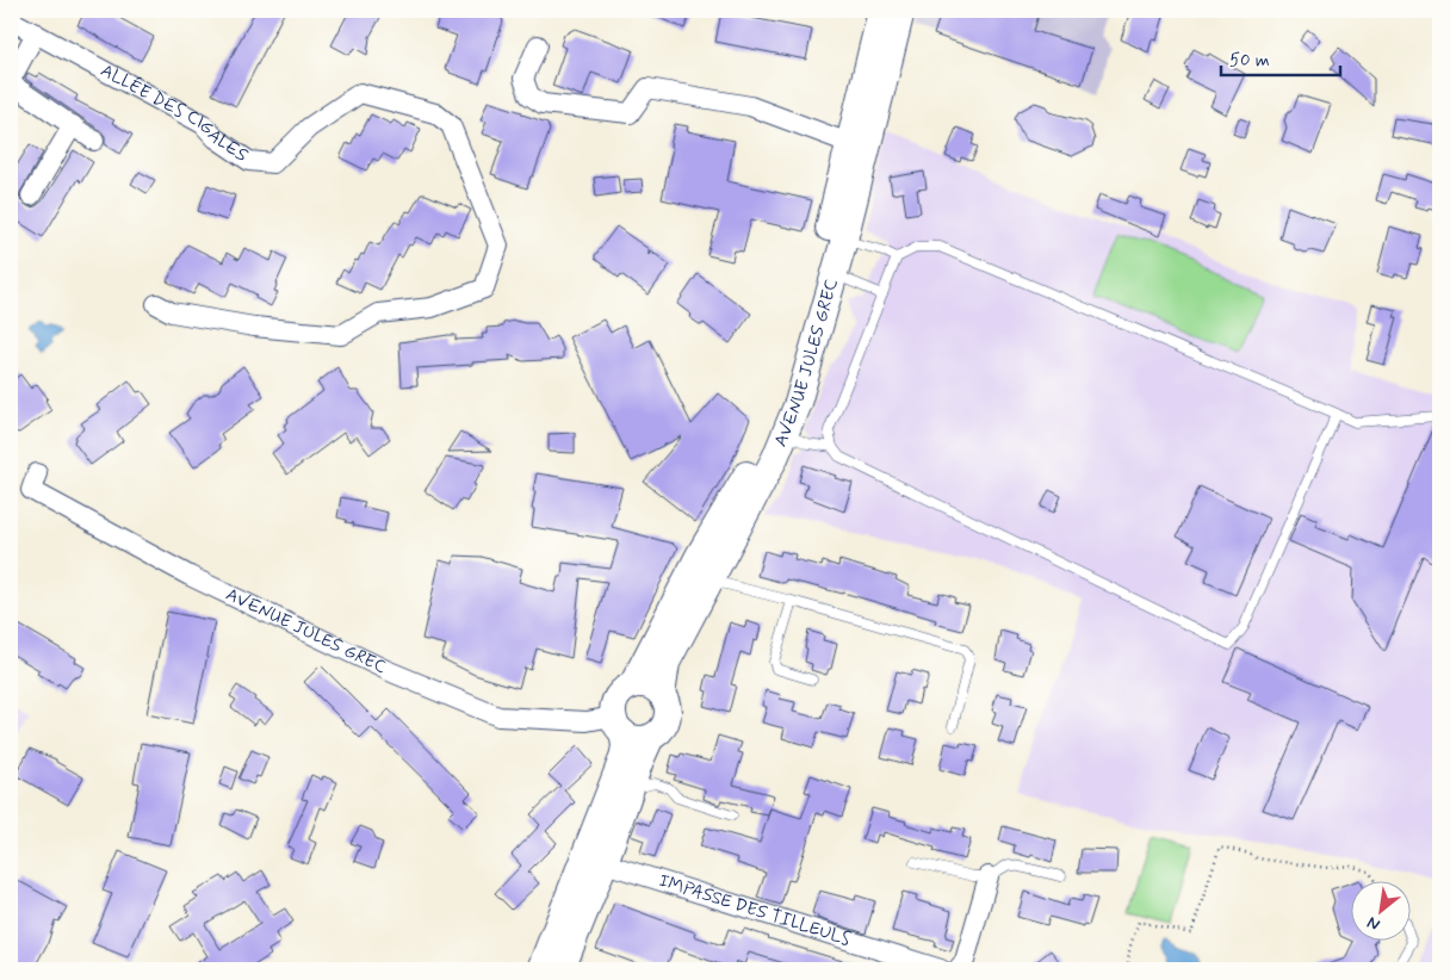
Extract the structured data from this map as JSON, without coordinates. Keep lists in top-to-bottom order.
{
  "streets": {
    "street": ["ALLÉE DES CIGALES", "AVENUE JULES GREC", "IMPASSE DES TILLEULS"]
  },
  "scale_bar": "50 m",
  "north": "bottom left"
}
